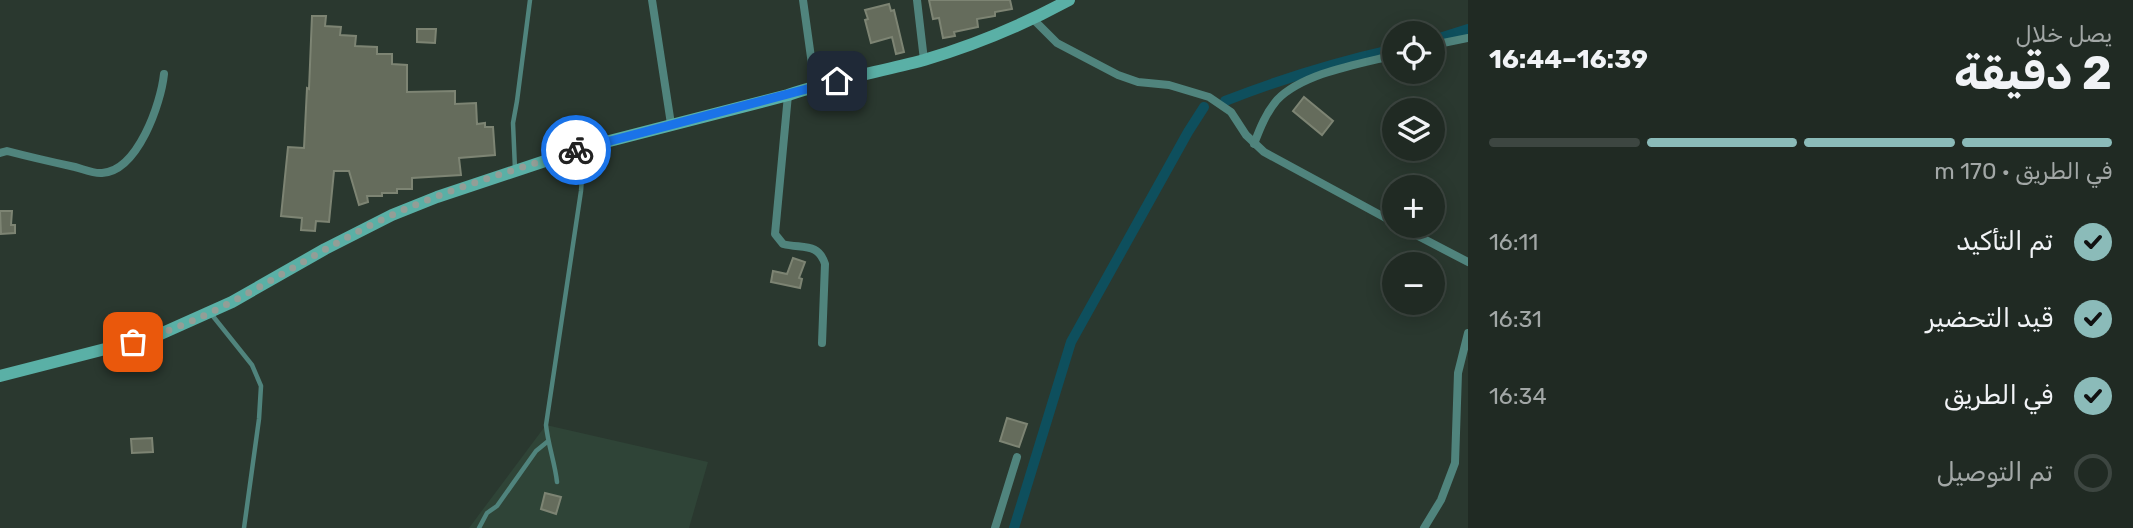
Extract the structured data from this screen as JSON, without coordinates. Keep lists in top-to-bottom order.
{
  "page": {
    "heading": ["2 دقيقة", "يصل خلال", "16:39–16:44"],
    "map_buttons": ["+", "−"],
    "bar": "في الطريق · 170 m",
    "list": [
      ["تم التأكيد", "16:11"],
      ["قيد التحضير", "16:31"],
      ["في الطريق", "16:34"],
      "تم التوصيل"
    ]
  }
}
